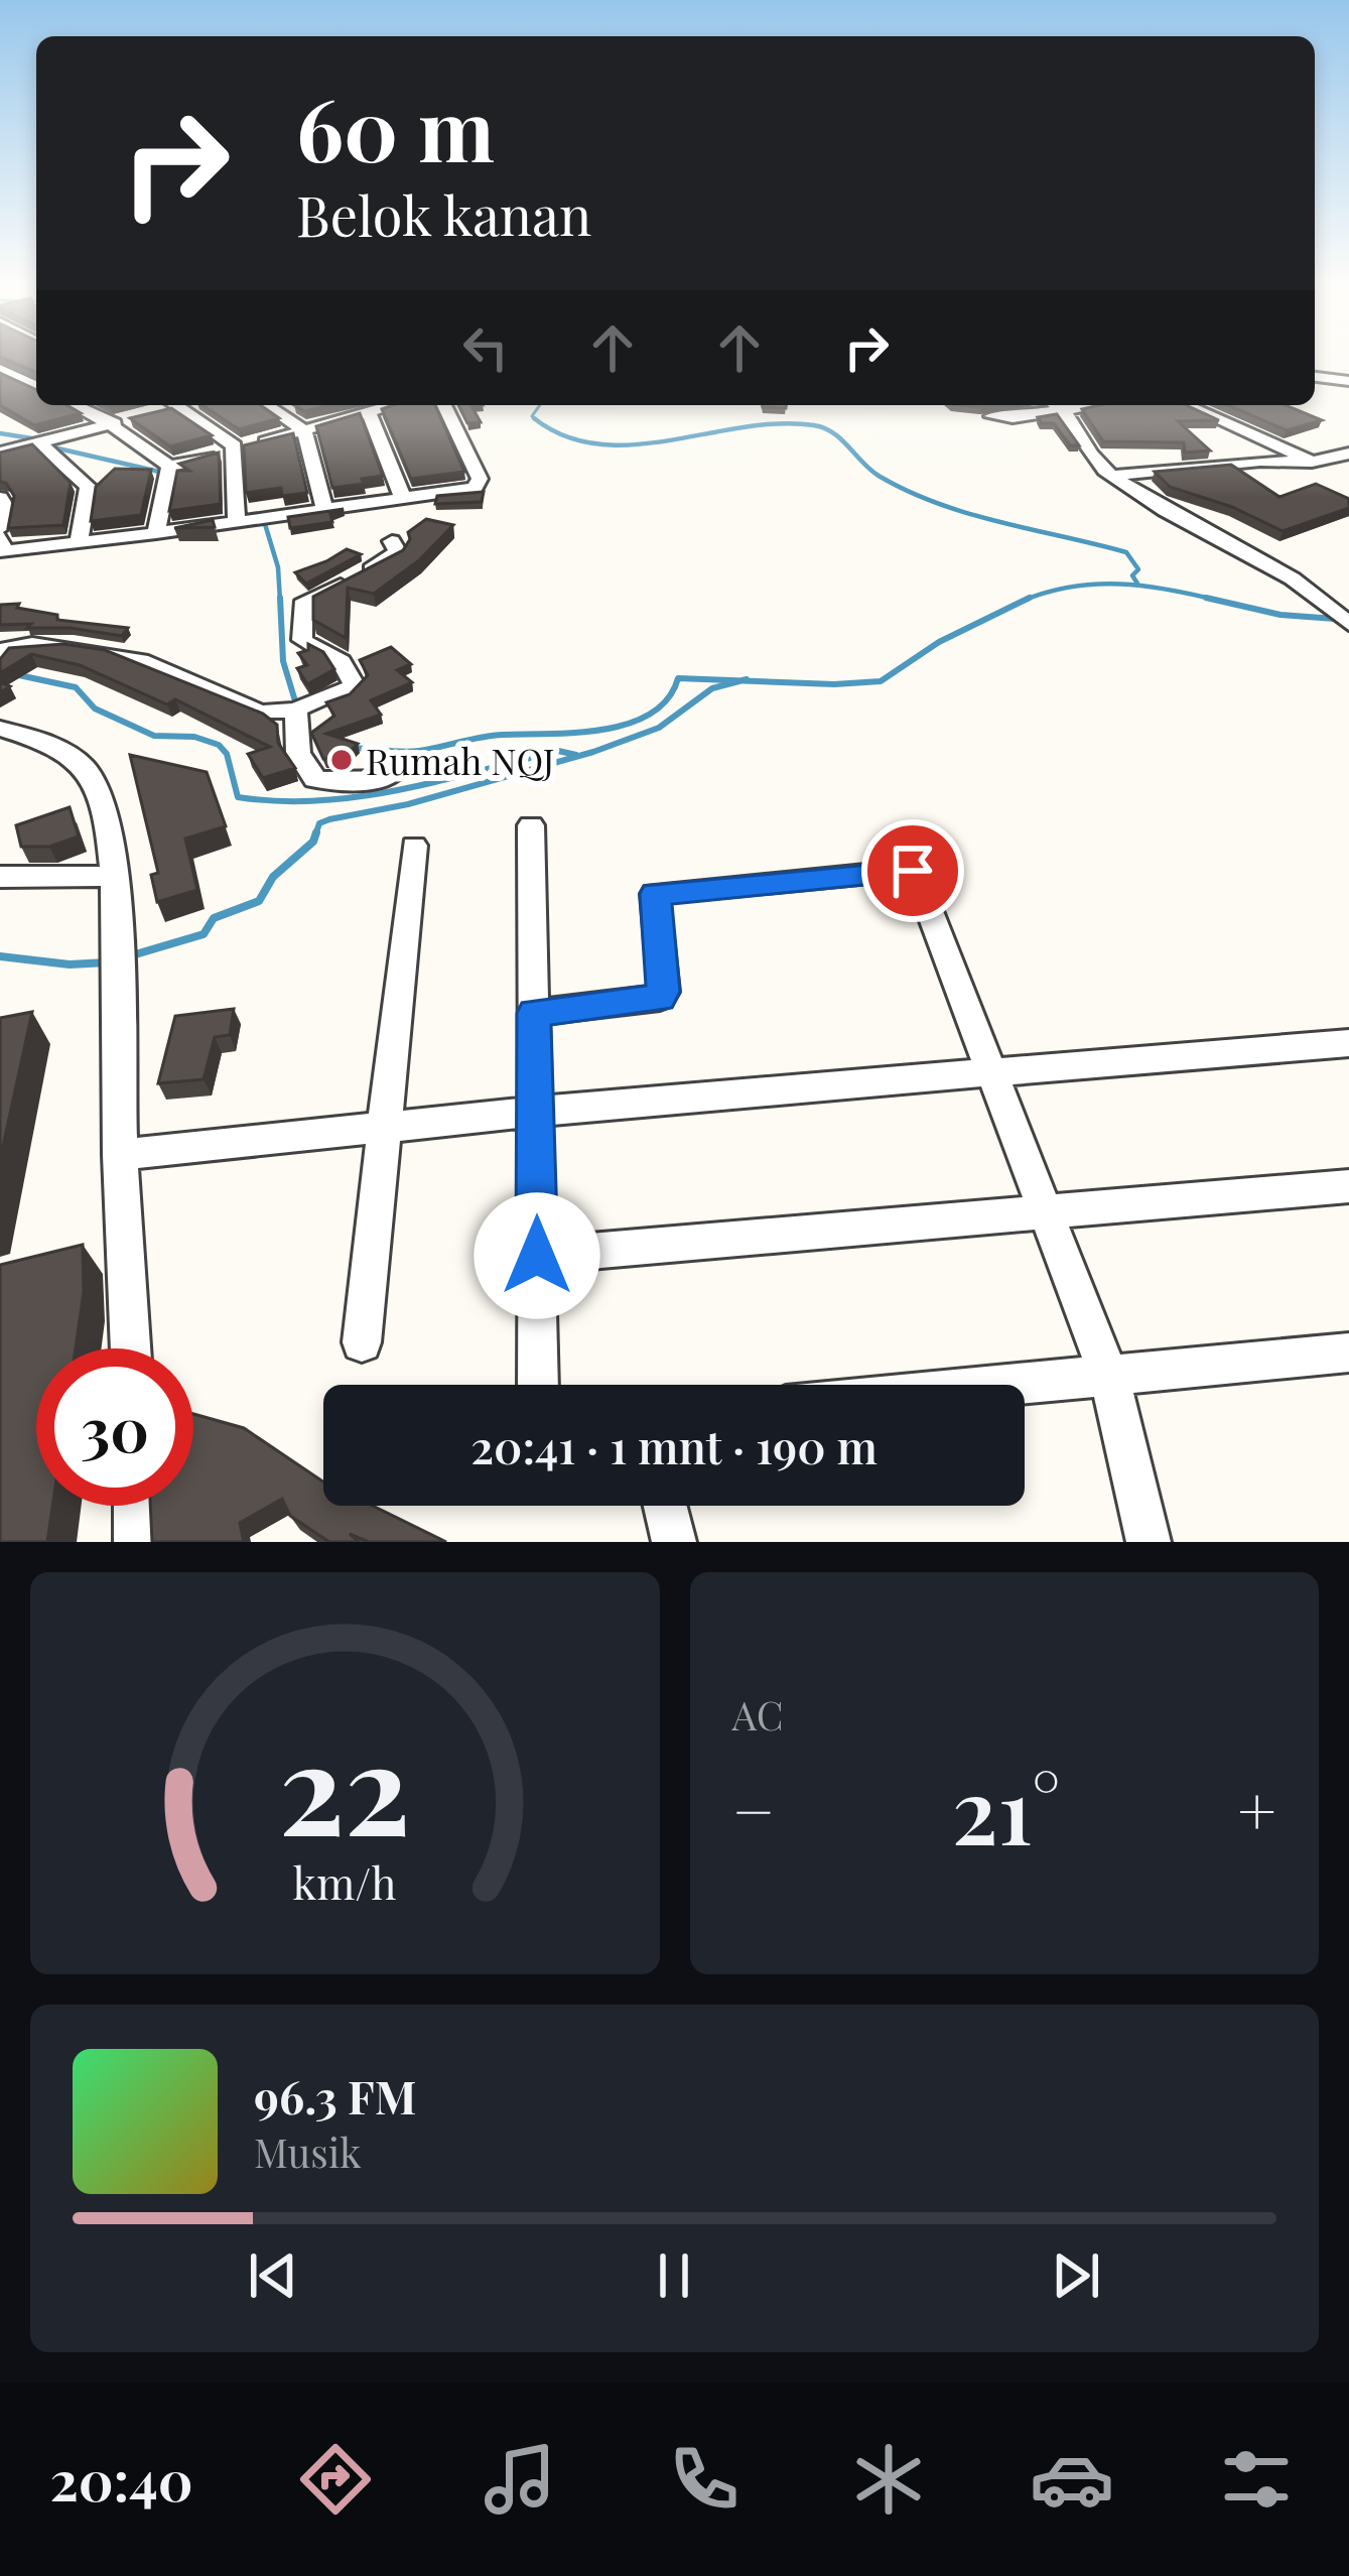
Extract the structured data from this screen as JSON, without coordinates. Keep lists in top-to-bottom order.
{
  "places": ["Rumah NQJ"],
  "page": {
    "turn": ["60 m", "Belok kanan"],
    "limit": "30",
    "trip": "20:41 · 1 mnt · 190 m",
    "tile": "AC",
    "heat": ["−", "21°", "+"],
    "song": ["96.3 FM", "Musik"],
    "tabs": "20:40",
    "gauge": ["22", "km/h"]
  }
}
